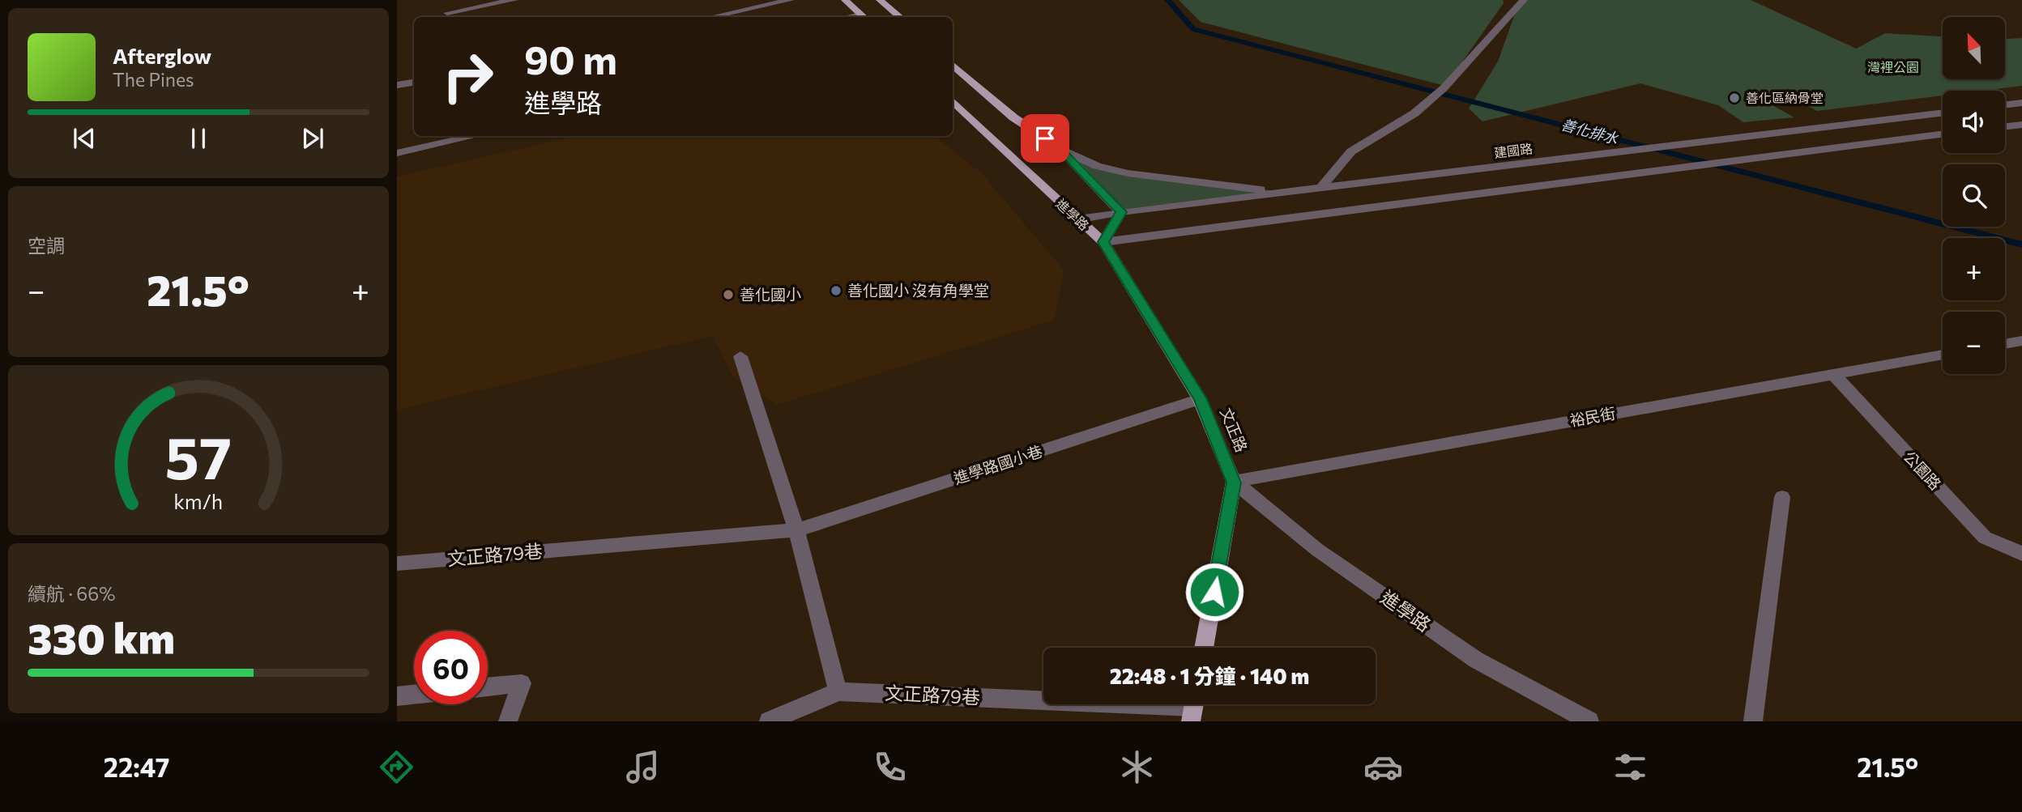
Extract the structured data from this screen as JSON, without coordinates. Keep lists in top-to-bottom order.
{
  "streets": {
    "main road": ["進學路", "文正路"],
    "street": [
      "建國路",
      "裕民街",
      "進學路國小巷",
      "公園路",
      "文正路79巷"
    ]
  },
  "crossings": [
    ["建國路", "進學路"],
    ["進學路", "裕民街"],
    ["進學路", "文正路"],
    ["裕民街", "文正路"],
    ["裕民街", "公園路"],
    ["文正路", "進學路國小巷"],
    ["進學路國小巷", "文正路79巷"]
  ],
  "water": ["善化排水"],
  "parks": ["灣裡公園"],
  "places": ["善化區納骨堂", "善化國小 沒有角學堂", "善化國小"],
  "north": "top left",
  "page": {
    "map_buttons": ["+", "−"],
    "turn": ["90 m", "進學路"],
    "song": ["Afterglow", "The Pines"],
    "tile": [
      "空調",
      ["續航 · 66%", "330 km"]
    ],
    "heat": ["−", "21.5°", "+"],
    "limit": "60",
    "trip": "22:48 · 1 分鐘 · 140 m",
    "tabs": ["22:47", "21.5°"],
    "gauge": ["57", "km/h"]
  }
}
